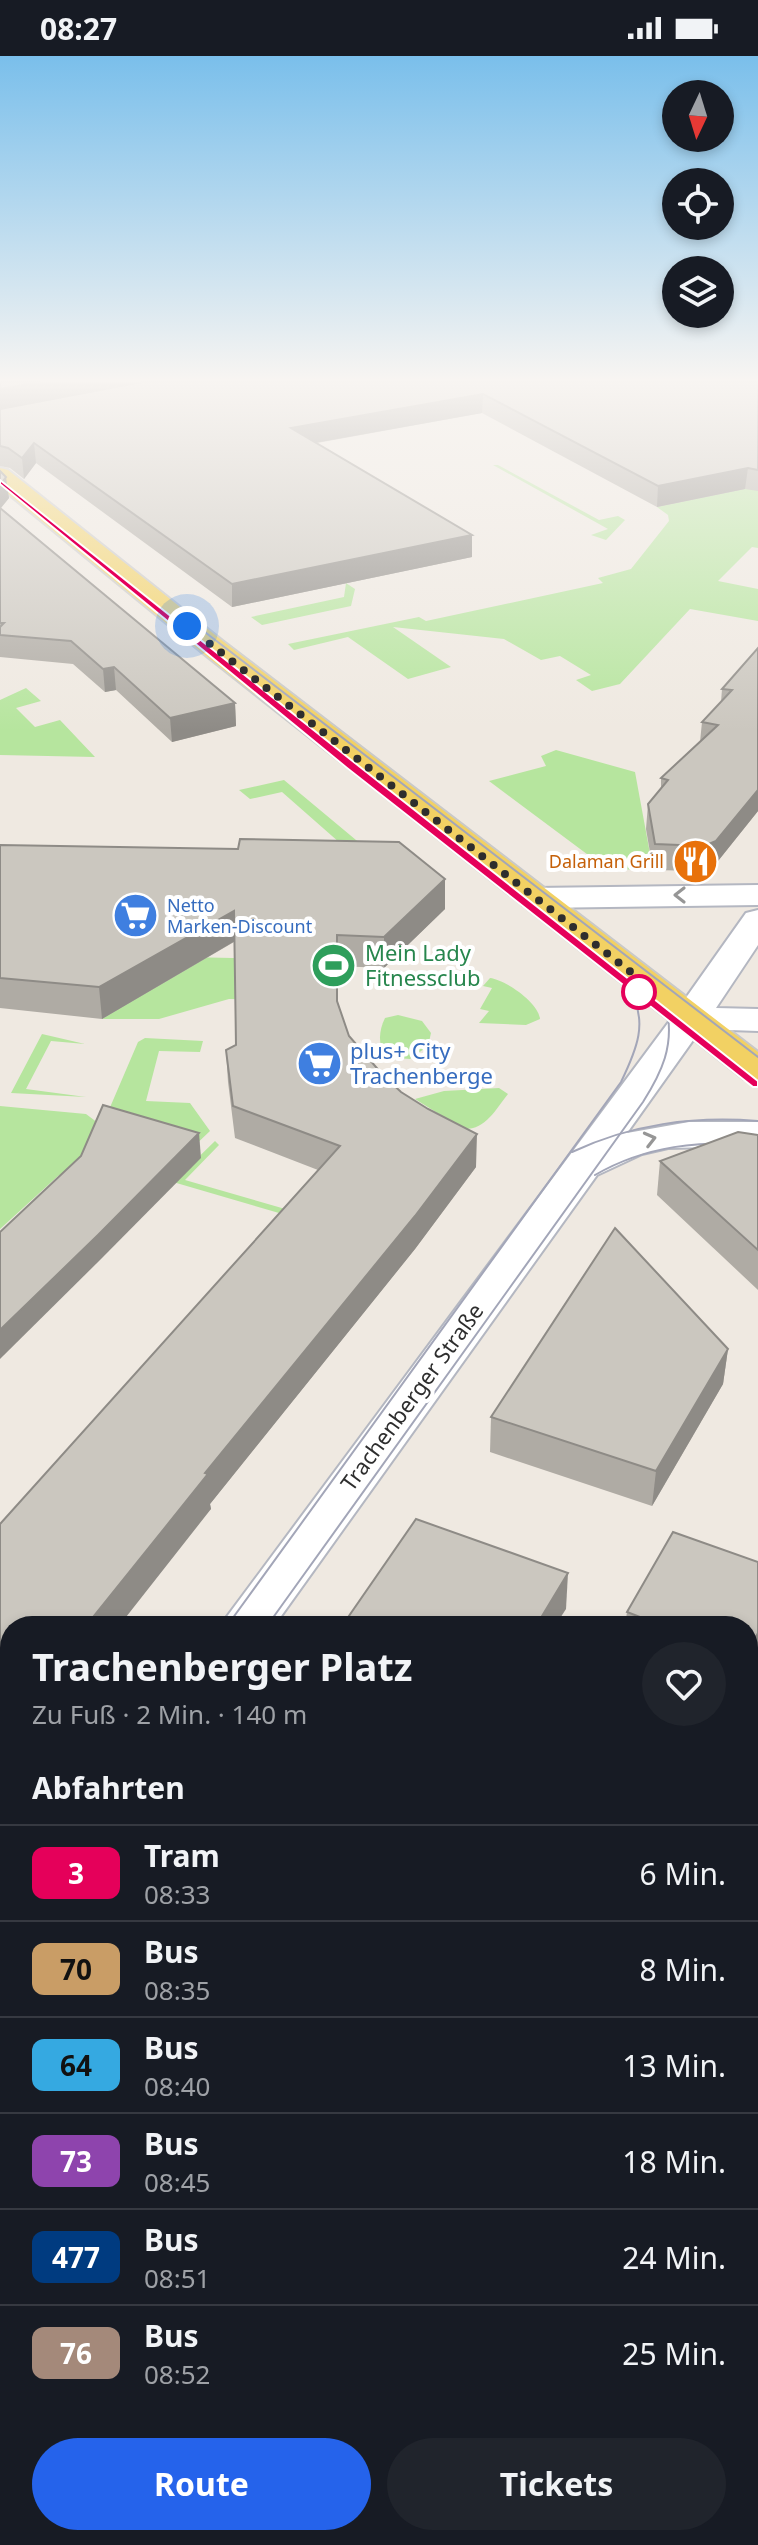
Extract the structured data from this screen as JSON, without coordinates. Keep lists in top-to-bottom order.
{
  "streets": {
    "street": ["Trachenberger Straße"]
  },
  "places": {
    "restaurant": ["Dalaman Grill"],
    "supermarket": ["Netto Marken-Discount", "plus+ City Trachenberge"],
    "sports": ["Mein Lady Fitnessclub"]
  },
  "lines": ["tram line 3"],
  "north": "bottom",
  "page": {
    "status": "08:27",
    "heading": [
      ["Trachenberger Platz", "Zu Fuß · 2 Min. · 140 m"],
      "Abfahrten"
    ],
    "list": [
      {
        "mark": "3",
        "name": "Tram",
        "note": "08:33",
        "value": "6 Min."
      },
      {
        "mark": "70",
        "name": "Bus",
        "note": "08:35",
        "value": "8 Min."
      },
      {
        "mark": "64",
        "name": "Bus",
        "note": "08:40",
        "value": "13 Min."
      },
      {
        "mark": "73",
        "name": "Bus",
        "note": "08:45",
        "value": "18 Min."
      },
      {
        "mark": "477",
        "name": "Bus",
        "note": "08:51",
        "value": "24 Min."
      },
      {
        "mark": "76",
        "name": "Bus",
        "note": "08:52",
        "value": "25 Min."
      }
    ],
    "buttons": ["Route", "Tickets"]
  }
}
